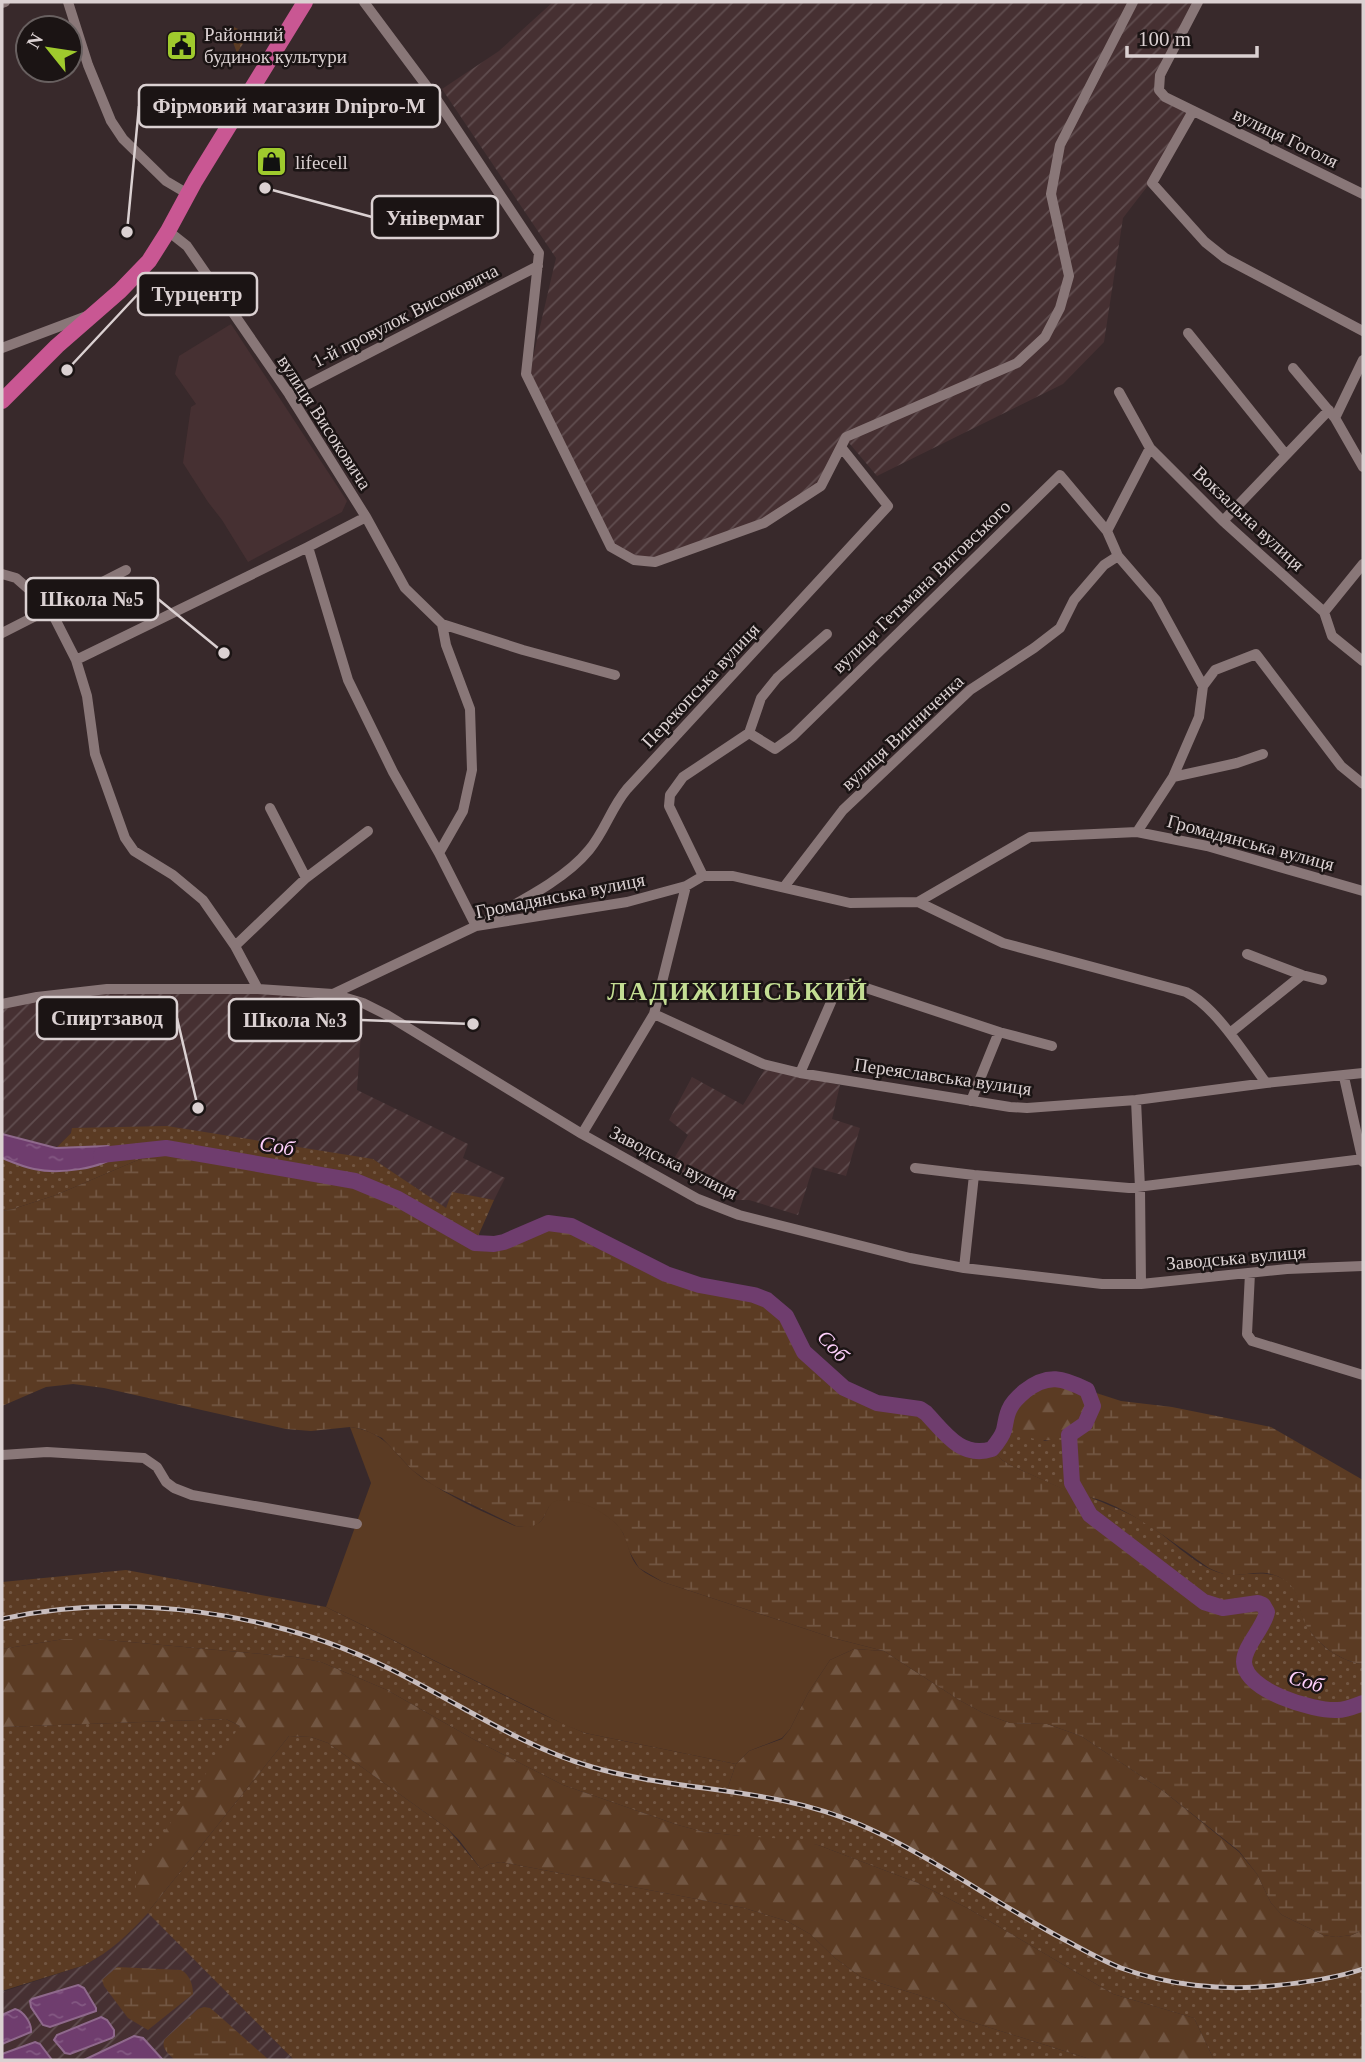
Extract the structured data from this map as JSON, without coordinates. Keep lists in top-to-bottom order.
{
  "streets": {
    "street": [
      "вулиця Гоголя",
      "1-й провулок Високовича",
      "вулиця Високовича",
      "Вокзальна вулиця",
      "вулиця Гетьмана Виговського",
      "Перекопська вулиця",
      "вулиця Винниченка",
      "Громадянська вулиця",
      "Переяславська вулиця",
      "Заводська вулиця"
    ]
  },
  "crossings": [
    ["1-й провулок Високовича", "вулиця Високовича"],
    ["Перекопська вулиця", "Громадянська вулиця"],
    ["вулиця Винниченка", "Громадянська вулиця"],
    ["Громадянська вулиця", "Заводська вулиця"]
  ],
  "districts": ["ЛАДИЖИНСЬКИЙ"],
  "water": ["Соб"],
  "places": {
    "public building": ["Районний будинок культури"],
    "shop": ["lifecell"],
    "other": [
      "Універмаг",
      "Фірмовий магазин Dnipro-M",
      "Турцентр",
      "Школа №5",
      "Школа №3",
      "Спиртзавод"
    ]
  },
  "scale_bar": "100 m",
  "north": "top left"
}
